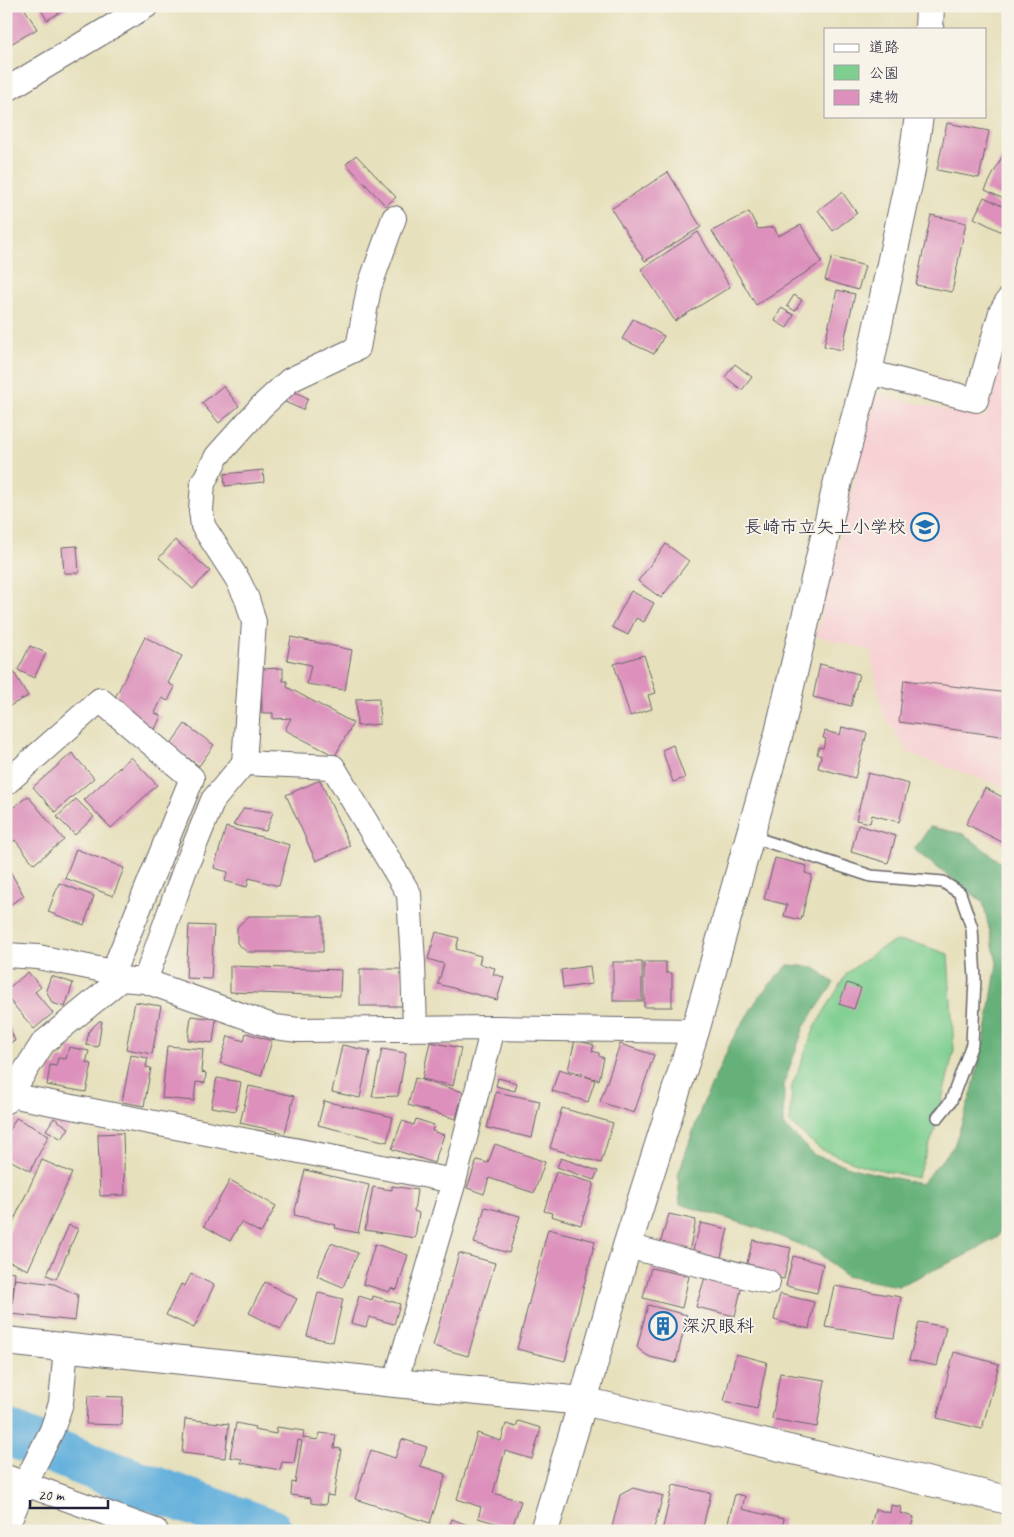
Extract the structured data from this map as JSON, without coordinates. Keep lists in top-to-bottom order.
{
  "places": {
    "school or university": ["長崎市立矢上小学校"],
    "building": ["深沢眼科"]
  },
  "legend": ["道路", "公園", "建物"],
  "scale_bar": "20 m"
}
